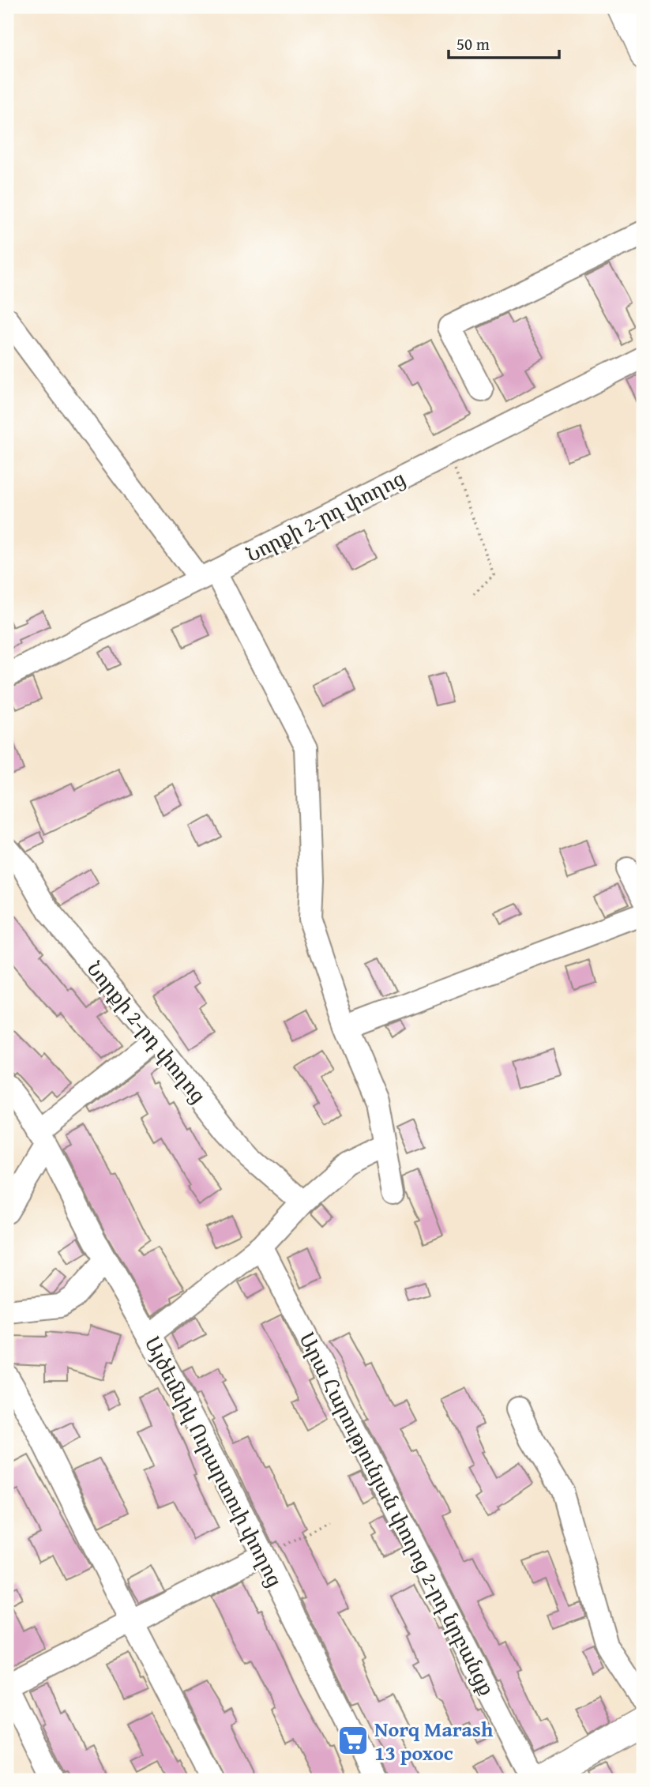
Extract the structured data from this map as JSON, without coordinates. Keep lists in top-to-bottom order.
{
  "streets": {
    "street": ["Նորքի 2-րդ փողոց", "Այծեմնիկ Ուրարտուի փողոց", "Արա Հարությունյան փողոց 2-րդ նրբանցք"]
  },
  "places": {
    "supermarket": ["Norq Marash 13 poxoc"]
  },
  "scale_bar": "50 m"
}
